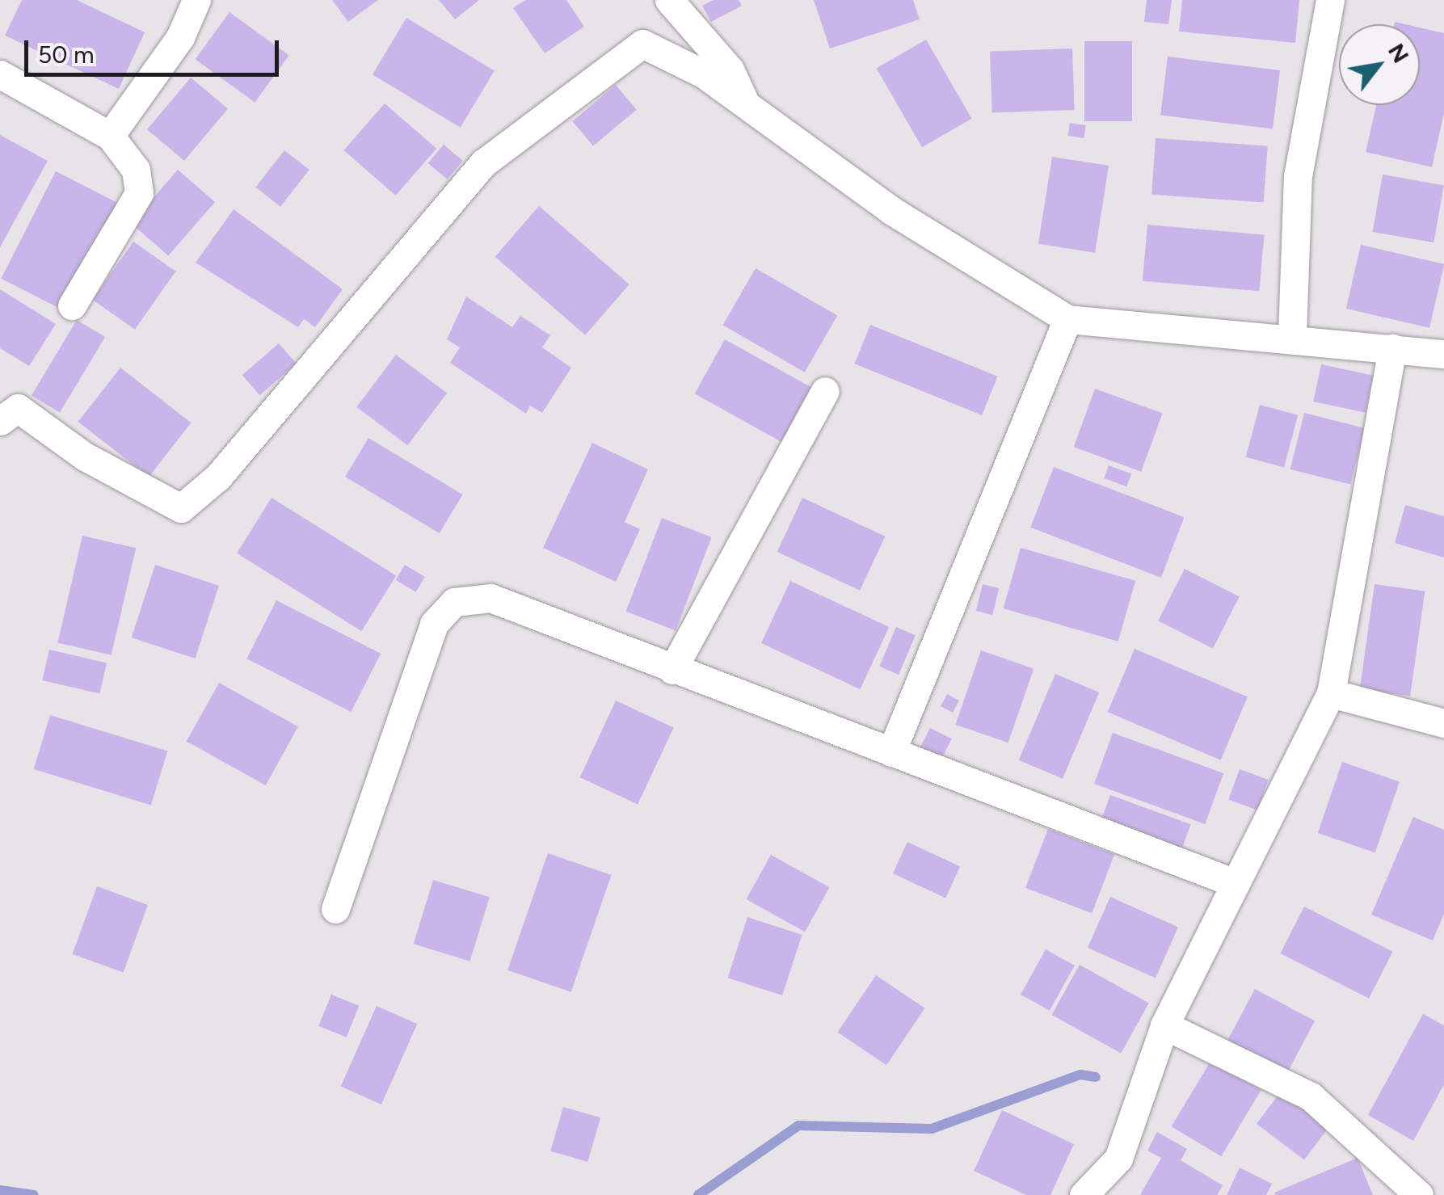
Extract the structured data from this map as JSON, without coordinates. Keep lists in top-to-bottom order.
{
  "scale_bar": "50 m",
  "north": "top right"
}
